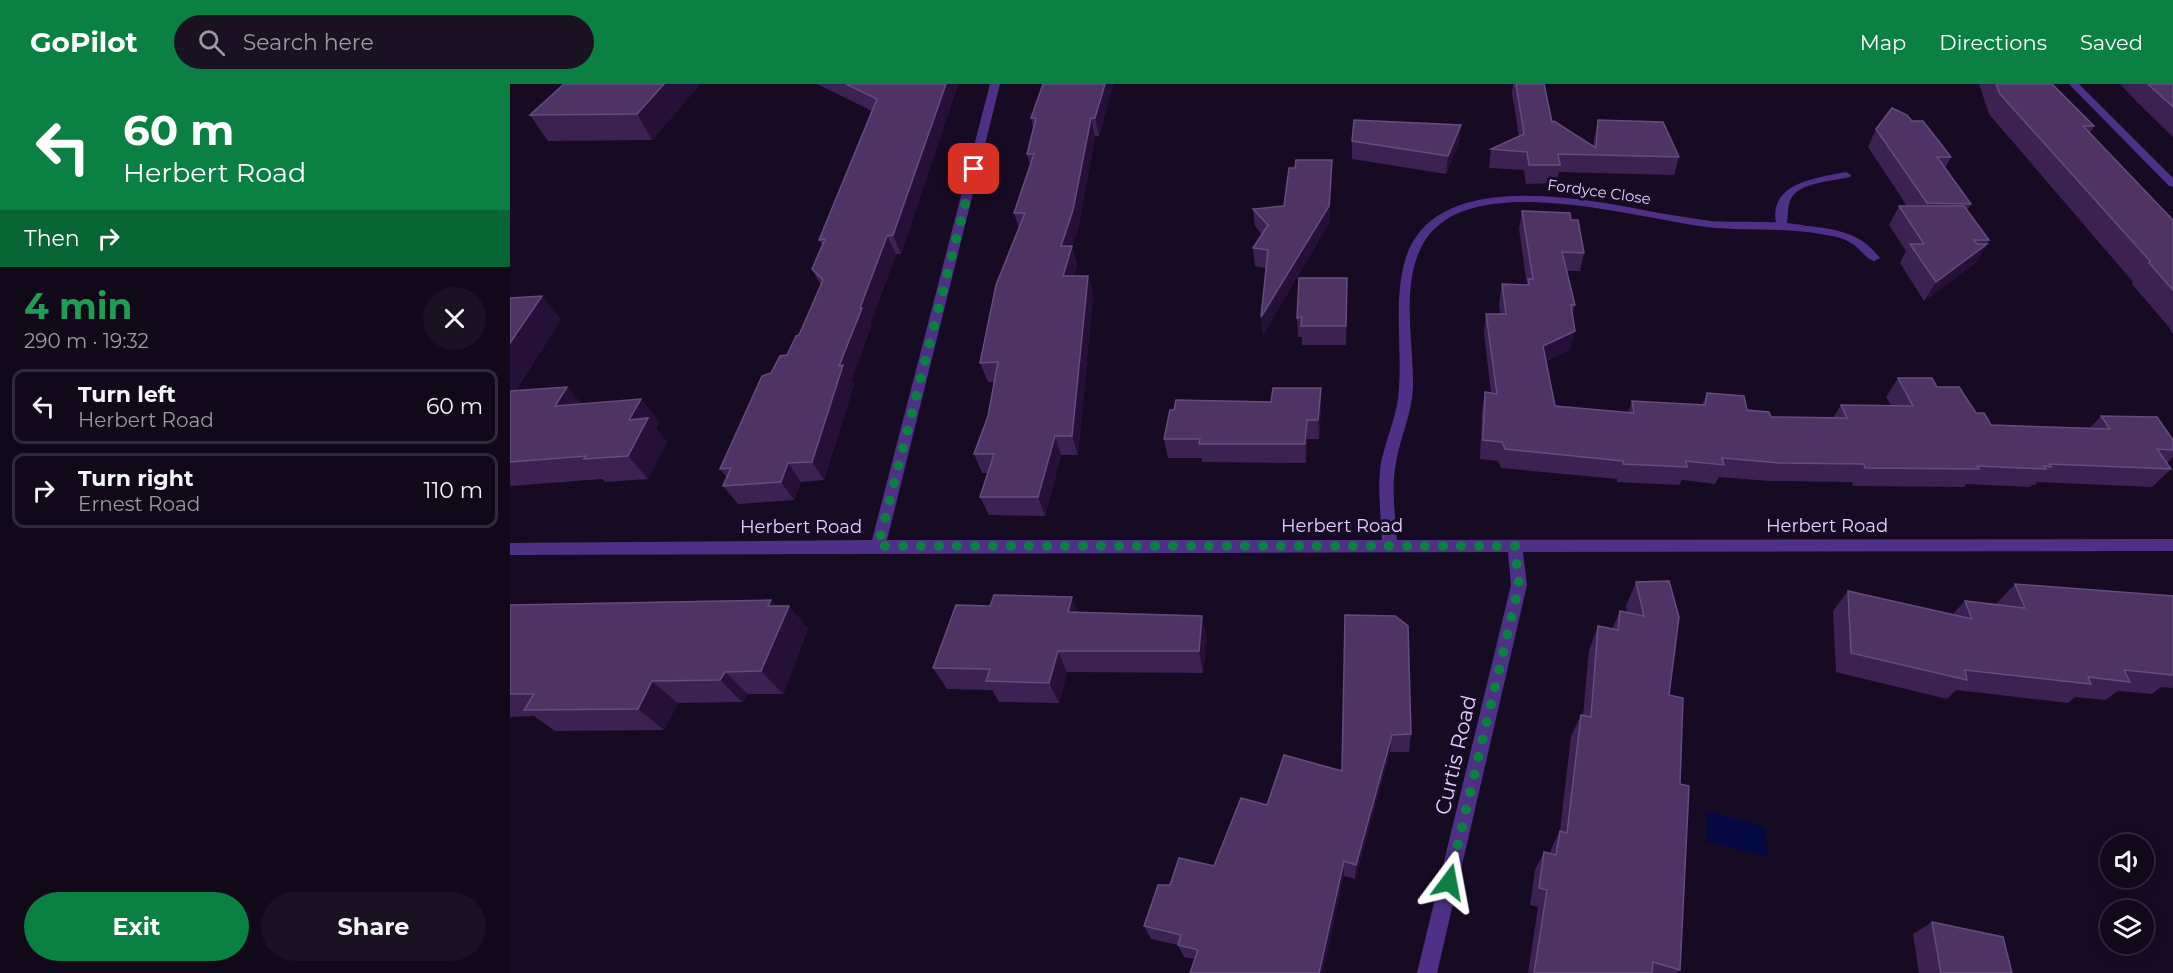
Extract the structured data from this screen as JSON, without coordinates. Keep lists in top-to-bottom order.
{
  "streets": {
    "street": ["Fordyce Close", "Herbert Road", "Curtis Road"]
  },
  "crossings": [
    ["Fordyce Close", "Herbert Road"],
    ["Herbert Road", "Curtis Road"]
  ],
  "page": {
    "header": "GoPilot",
    "search": "Search here",
    "nav": ["Map", "Directions", "Saved"],
    "turn": ["60 m", "Herbert Road"],
    "then": "Then",
    "heading": ["4 min", "290 m · 19:32"],
    "list": [
      {
        "name": "Turn left",
        "note": "Herbert Road",
        "value": "60 m"
      },
      {
        "name": "Turn right",
        "note": "Ernest Road",
        "value": "110 m"
      }
    ],
    "buttons": ["Exit", "Share"]
  }
}
